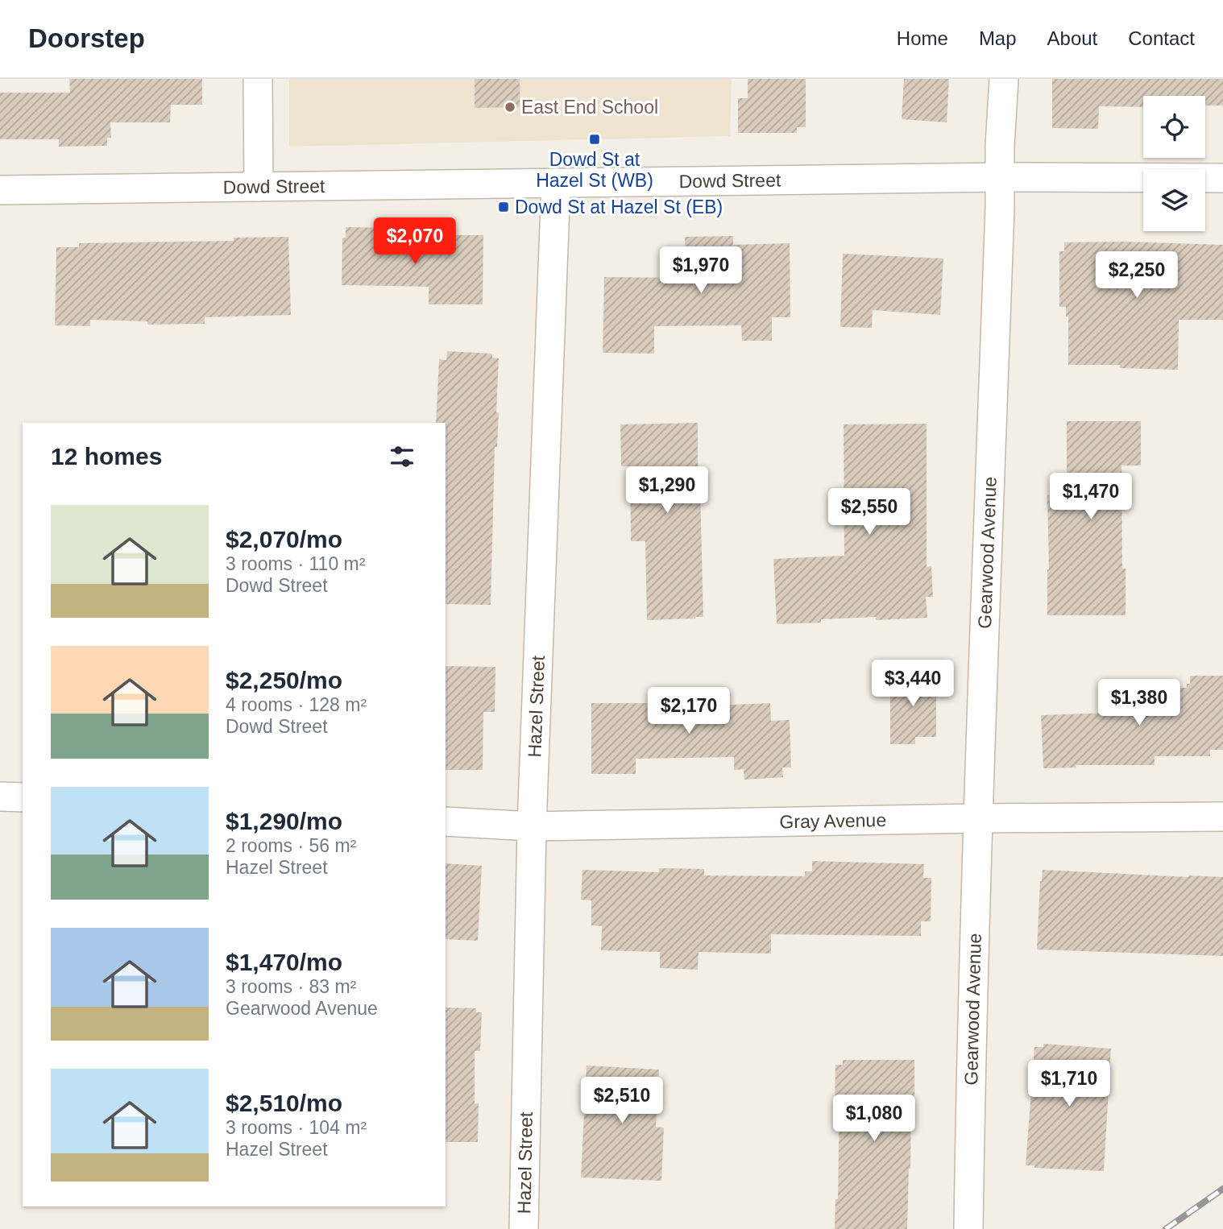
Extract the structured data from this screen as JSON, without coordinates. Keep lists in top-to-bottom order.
{
  "streets": {
    "street": [
      "Dowd Street",
      "Gearwood Avenue",
      "Hazel Street",
      "Gray Avenue"
    ]
  },
  "crossings": [
    ["Dowd Street", "Gearwood Avenue"],
    ["Dowd Street", "Hazel Street"],
    ["Gearwood Avenue", "Gray Avenue"],
    ["Hazel Street", "Gray Avenue"]
  ],
  "places": {
    "other": ["East End School"],
    "transit": ["Dowd St at Hazel St (WB)", "Dowd St at Hazel St (EB)"]
  },
  "page": {
    "header": "Doorstep",
    "nav": [
      "Home",
      "Map",
      "About",
      "Contact"
    ],
    "price": [
      "$2,070",
      "$1,970",
      "$2,250",
      "$1,290",
      "$1,470",
      "$2,550",
      "$3,440",
      "$1,380",
      "$2,170",
      "$1,710",
      "$2,510",
      "$1,080"
    ],
    "heading": "12 homes",
    "list": [
      {
        "name": "$2,070/mo",
        "note": "3 rooms · 110 m² · Dowd Street"
      },
      {
        "name": "$2,250/mo",
        "note": "4 rooms · 128 m² · Dowd Street"
      },
      {
        "name": "$1,290/mo",
        "note": "2 rooms · 56 m² · Hazel Street"
      },
      {
        "name": "$1,470/mo",
        "note": "3 rooms · 83 m² · Gearwood Avenue"
      },
      {
        "name": "$2,510/mo",
        "note": "3 rooms · 104 m² · Hazel Street"
      }
    ]
  }
}
